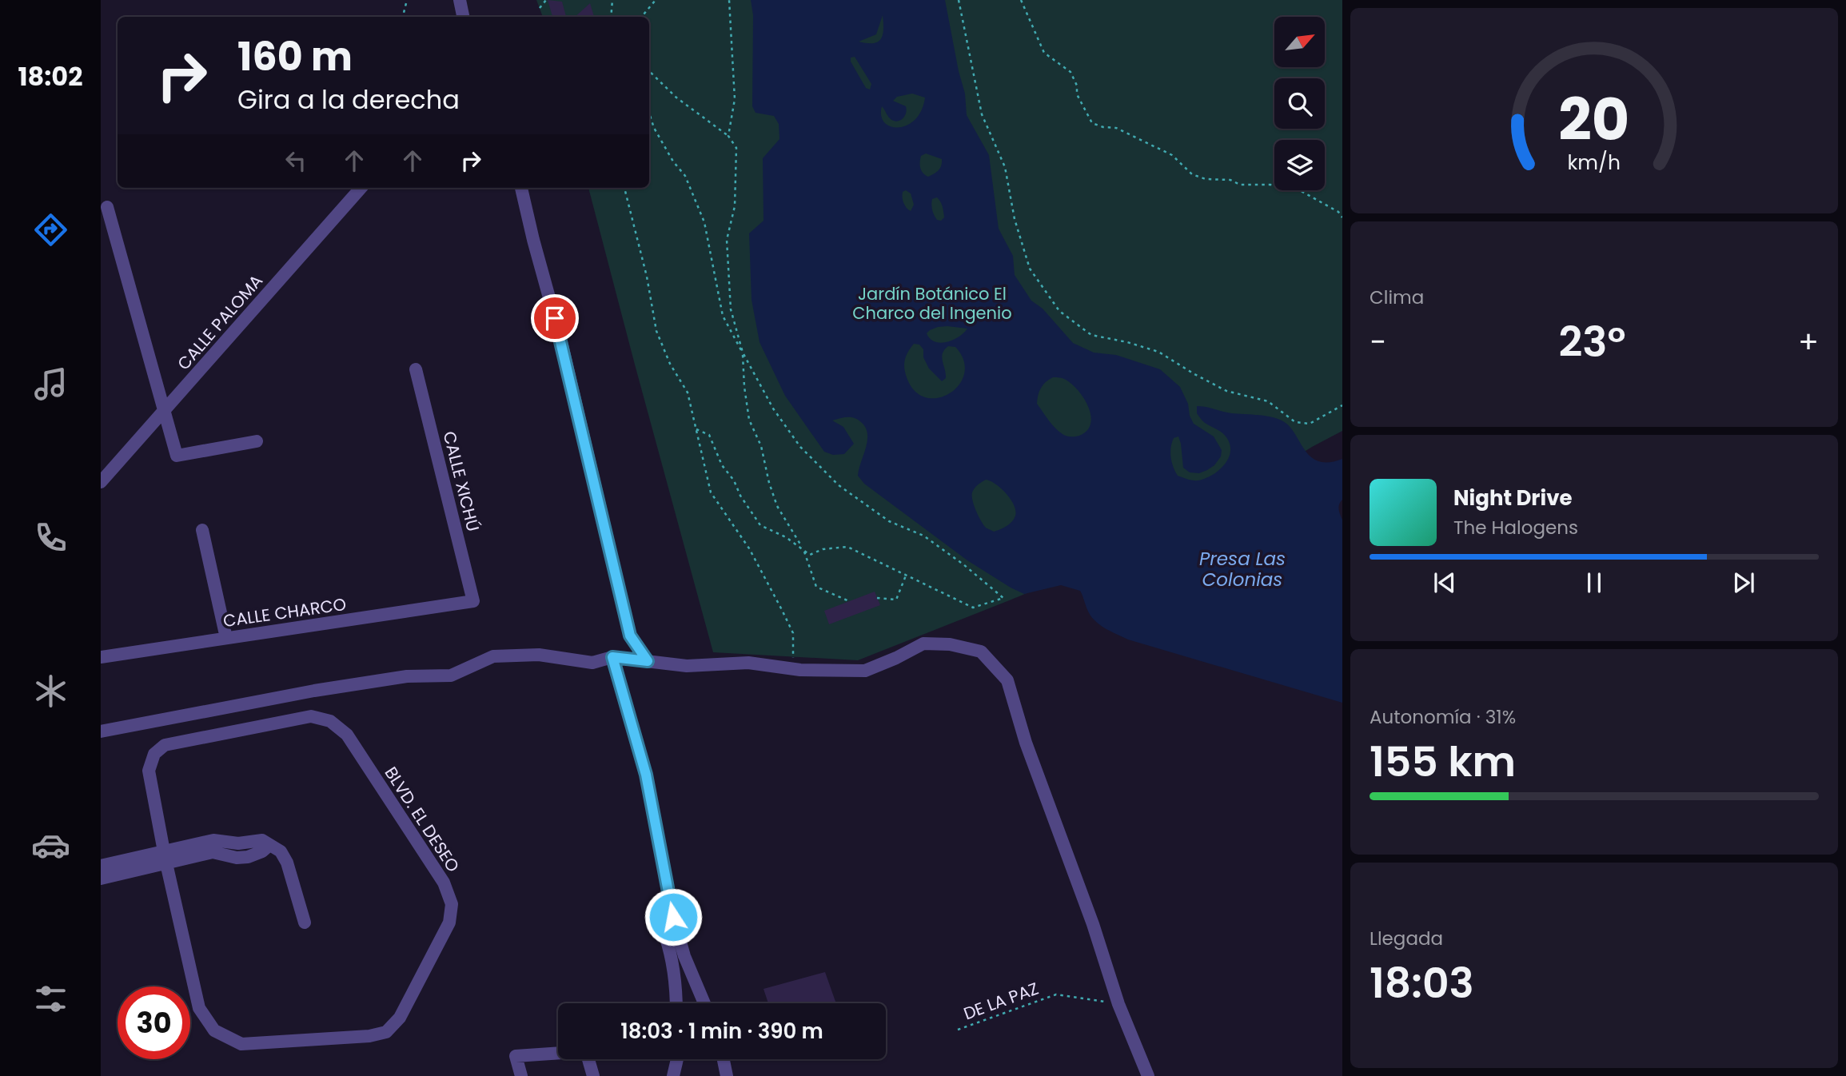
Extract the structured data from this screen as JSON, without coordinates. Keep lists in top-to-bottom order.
{
  "streets": {
    "street": [
      "CALLE PALOMA",
      "CALLE XICHÚ",
      "CALLE CHARCO",
      "BLVD. EL DESEO"
    ],
    "path": ["DE LA PAZ"]
  },
  "crossings": [
    ["CALLE XICHÚ", "CALLE CHARCO"]
  ],
  "water": ["Presa Las Colonias"],
  "parks": ["Jardín Botánico El Charco del Ingenio"],
  "north": "top right",
  "page": {
    "tabs": "18:02",
    "turn": ["160 m", "Gira a la derecha"],
    "tile": [
      "Clima",
      ["Autonomía · 31%", "155 km"],
      ["Llegada", "18:03"]
    ],
    "heat": ["−", "23°", "+"],
    "song": ["Night Drive", "The Halogens"],
    "limit": "30",
    "trip": "18:03 · 1 min · 390 m",
    "gauge": ["20", "km/h"]
  }
}
